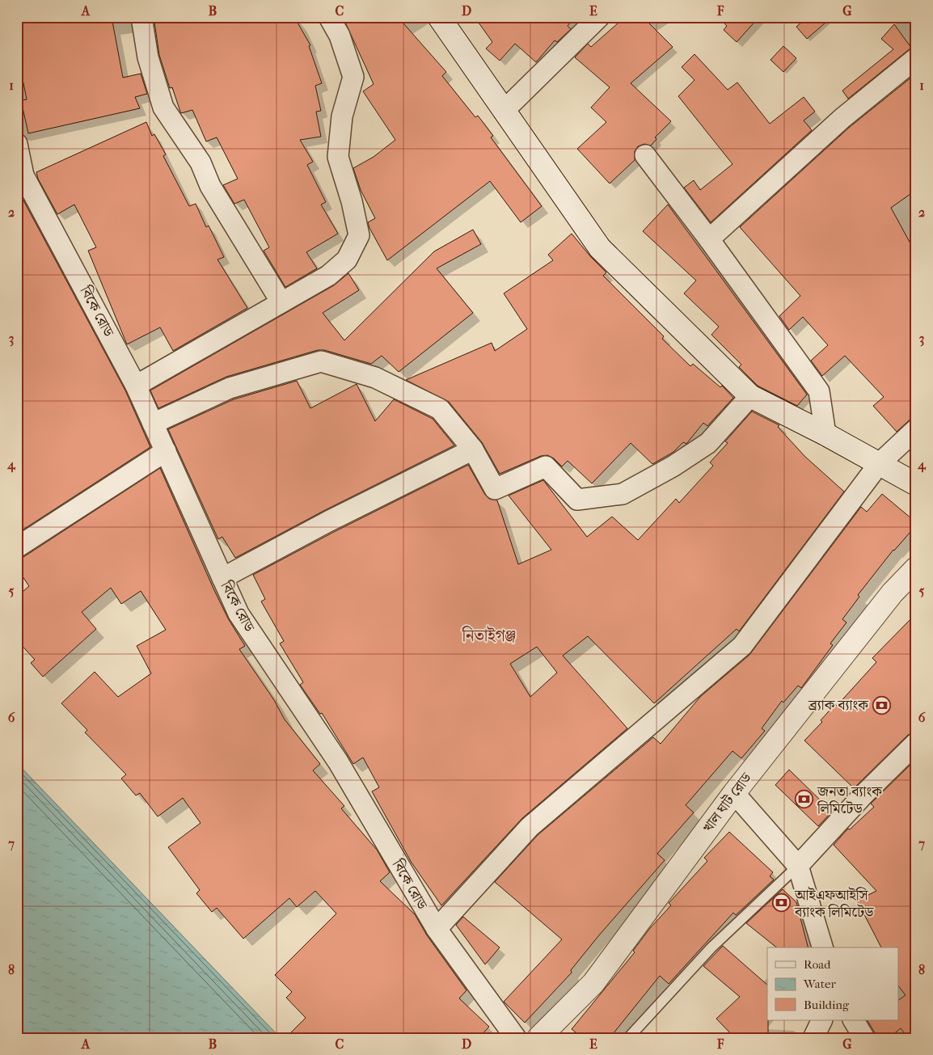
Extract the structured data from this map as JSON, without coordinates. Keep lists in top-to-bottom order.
{
  "streets": {
    "main road": ["খাল ঘাট রোড"],
    "street": ["বিকে রোড"]
  },
  "districts": ["নিতাইগঞ্জ"],
  "places": {
    "bank": ["ব্র্যাক ব্যাংক", "জনতা ব্যাংক লিমিটেড", "আইএফআইসি ব্যাংক লিমিটেড"]
  },
  "legend": ["Road", "Water", "Building"],
  "grid": {
    "columns": [
      "A",
      "B",
      "C",
      "D",
      "E",
      "F",
      "G"
    ],
    "rows": [
      "1",
      "2",
      "3",
      "4",
      "5",
      "6",
      "7",
      "8"
    ]
  }
}
